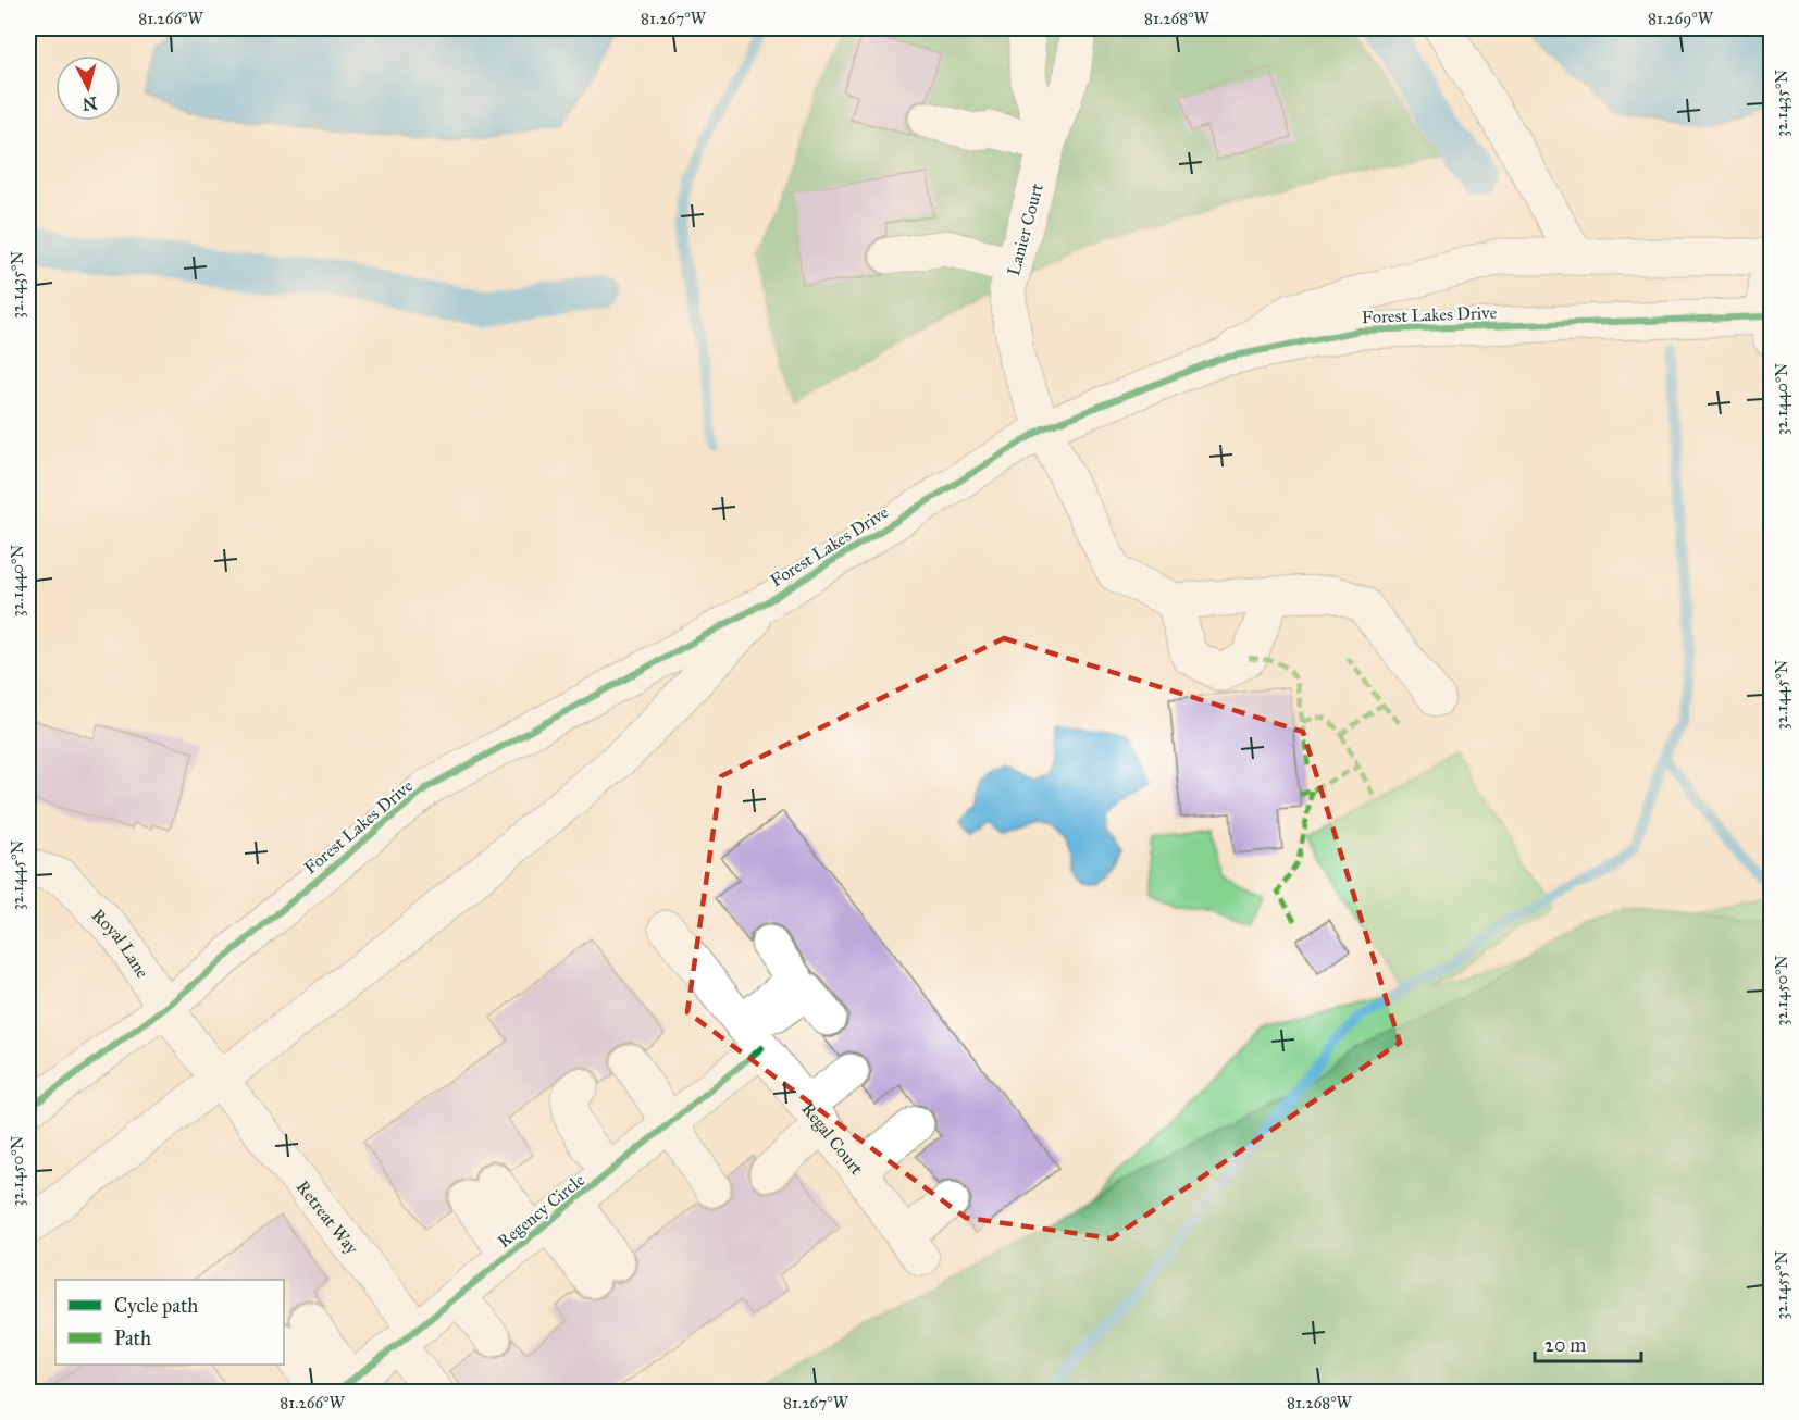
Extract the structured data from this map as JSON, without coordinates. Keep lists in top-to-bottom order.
{
  "streets": {
    "street": [
      "Lanier Court",
      "Forest Lakes Drive",
      "Royal Lane",
      "Regal Court",
      "Regency Circle",
      "Retreat Way"
    ]
  },
  "crossings": [
    ["Lanier Court", "Forest Lakes Drive"],
    ["Forest Lakes Drive", "Royal Lane"],
    ["Forest Lakes Drive", "Retreat Way"],
    ["Royal Lane", "Retreat Way"],
    ["Regal Court", "Regency Circle"],
    ["Regency Circle", "Retreat Way"]
  ],
  "legend": ["Cycle path", "Path"],
  "scale_bar": "20 m",
  "north": "bottom",
  "coordinates": [
    "81.266°W",
    "81.267°W",
    "81.268°W",
    "81.269°W",
    "32.1435°N",
    "32.1440°N",
    "32.1445°N",
    "32.1450°N",
    "32.1455°N"
  ]
}
